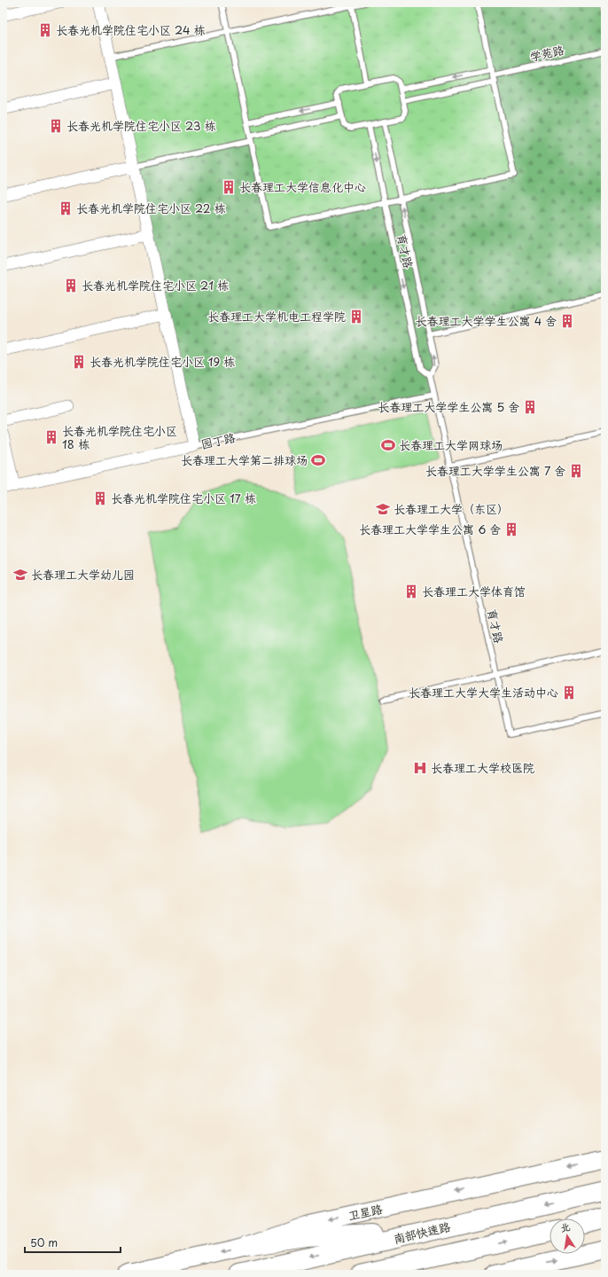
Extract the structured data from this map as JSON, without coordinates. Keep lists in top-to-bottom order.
{
  "streets": {
    "highway": ["南部快速路"],
    "main road": ["卫星路"],
    "street": ["园丁路"],
    "lane": ["学苑路", "育才路"]
  },
  "crossings": [
    ["育才路", "园丁路"]
  ],
  "one_way": ["卫星路"],
  "places": {
    "building": [
      "长春光机学院住宅小区 24 栋",
      "长春光机学院住宅小区 23 栋",
      "长春理工大学信息化中心",
      "长春光机学院住宅小区 22 栋",
      "长春光机学院住宅小区 21 栋",
      "长春理工大学机电工程学院",
      "长春理工大学学生公寓 4 舍",
      "长春光机学院住宅小区 19 栋",
      "长春理工大学学生公寓 5 舍",
      "长春光机学院住宅小区 18 栋",
      "长春理工大学学生公寓 7 舍",
      "长春光机学院住宅小区 17 栋",
      "长春理工大学学生公寓 6 舍",
      "长春理工大学体育馆",
      "长春理工大学大学生活动中心"
    ],
    "sports": ["长春理工大学网球场", "长春理工大学第二排球场"],
    "school or university": ["长春理工大学（东区）", "长春理工大学幼儿园"],
    "hospital": ["长春理工大学校医院"]
  },
  "scale_bar": "50 m",
  "north": "top"
}
